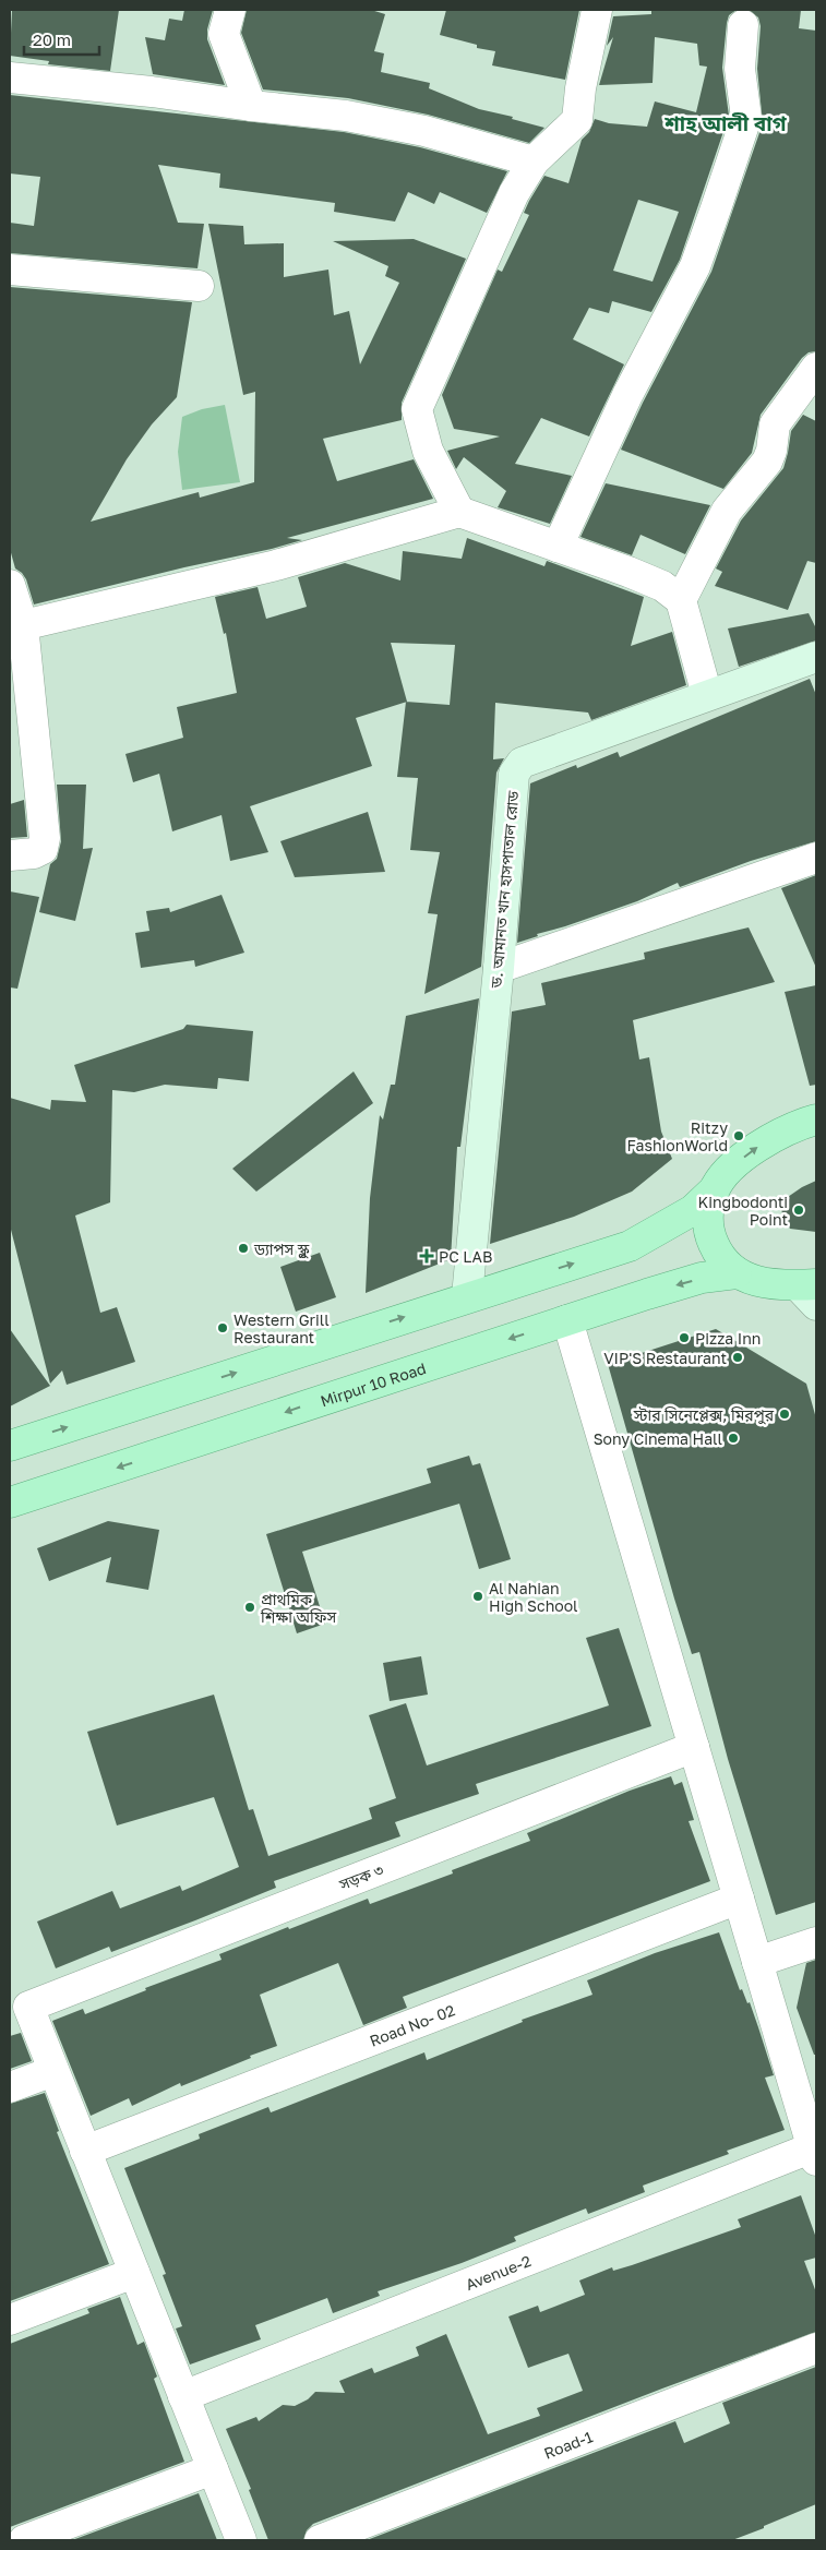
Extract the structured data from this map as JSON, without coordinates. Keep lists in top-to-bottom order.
{
  "streets": {
    "main road": ["Mirpur 10 Road"],
    "street": [
      "ড. আমানত খান হাসপাতাল রোড",
      "সড়ক ৩",
      "Road No- 02",
      "Avenue-2",
      "Road-1"
    ]
  },
  "districts": ["শাহ আলী বাগ"],
  "places": {
    "other": [
      "Ritzy FashionWorld",
      "Kingbodonti Point",
      "ড্যাপস স্কুল",
      "Western Grill Restaurant",
      "Pizza Inn",
      "VIP'S Restaurant",
      "স্টার সিনেপ্লেক্স, মিরপুর",
      "Sony Cinema Hall",
      "Al Nahian High School",
      "প্রাথমিক শিক্ষা অফিস"
    ],
    "health": ["PC LAB"]
  },
  "scale_bar": "20 m"
}
